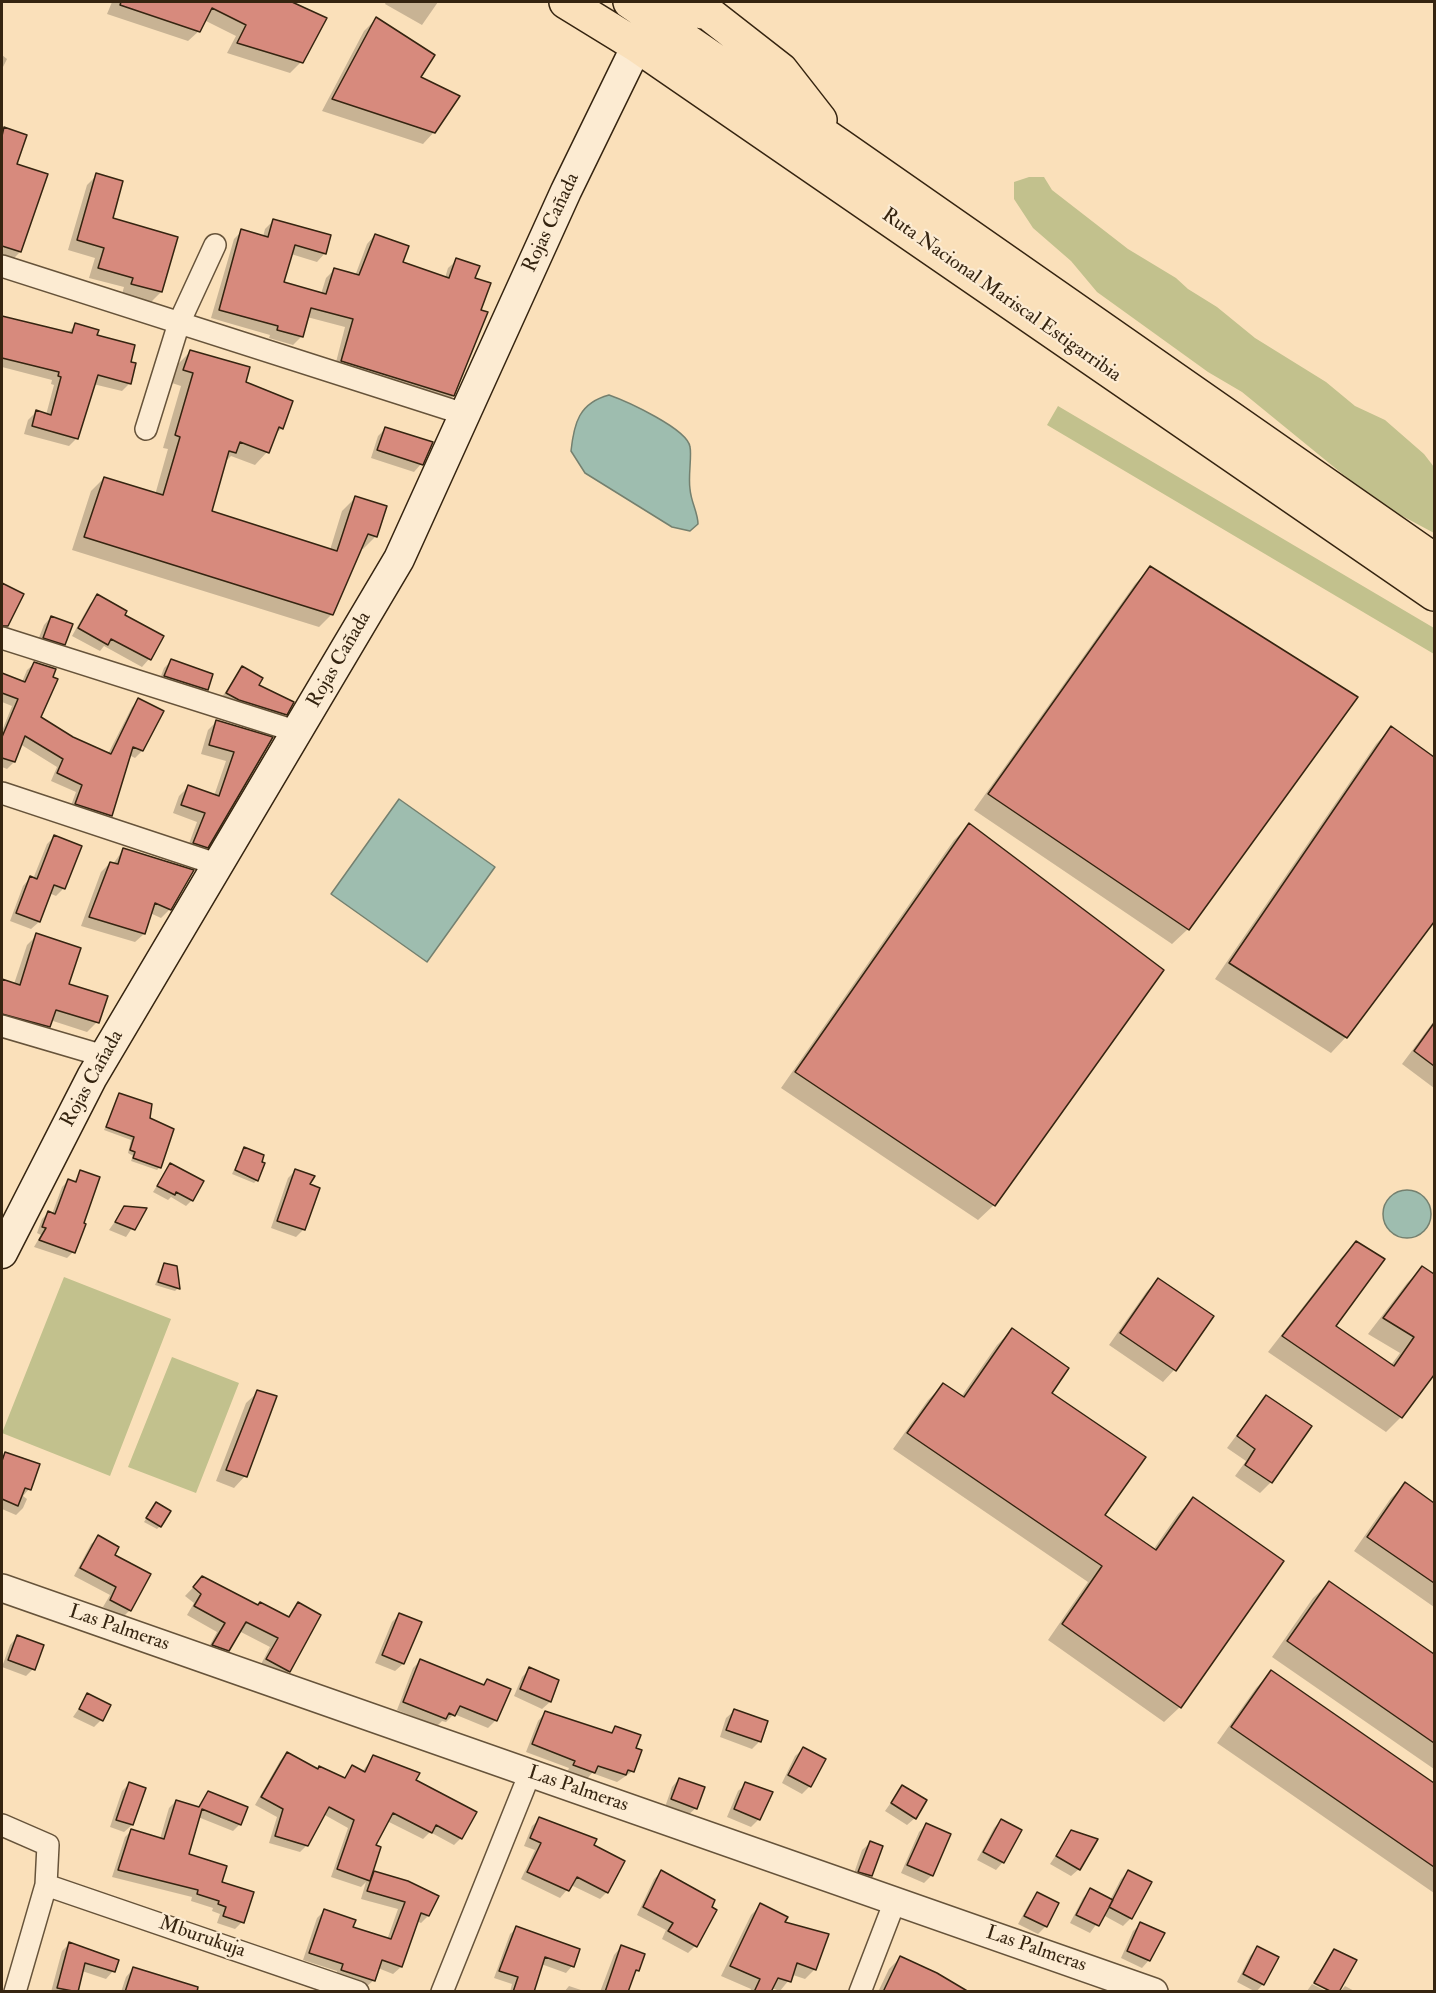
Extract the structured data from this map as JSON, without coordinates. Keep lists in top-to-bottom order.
{
  "streets": {
    "highway": ["Ruta Nacional Mariscal Estigarribia"],
    "main road": ["Rojas Cañada"],
    "street": ["Las Palmeras", "Mburukuja"]
  },
  "crossings": [
    ["Rojas Cañada", "Ruta Nacional Mariscal Estigarribia"]
  ]
}
